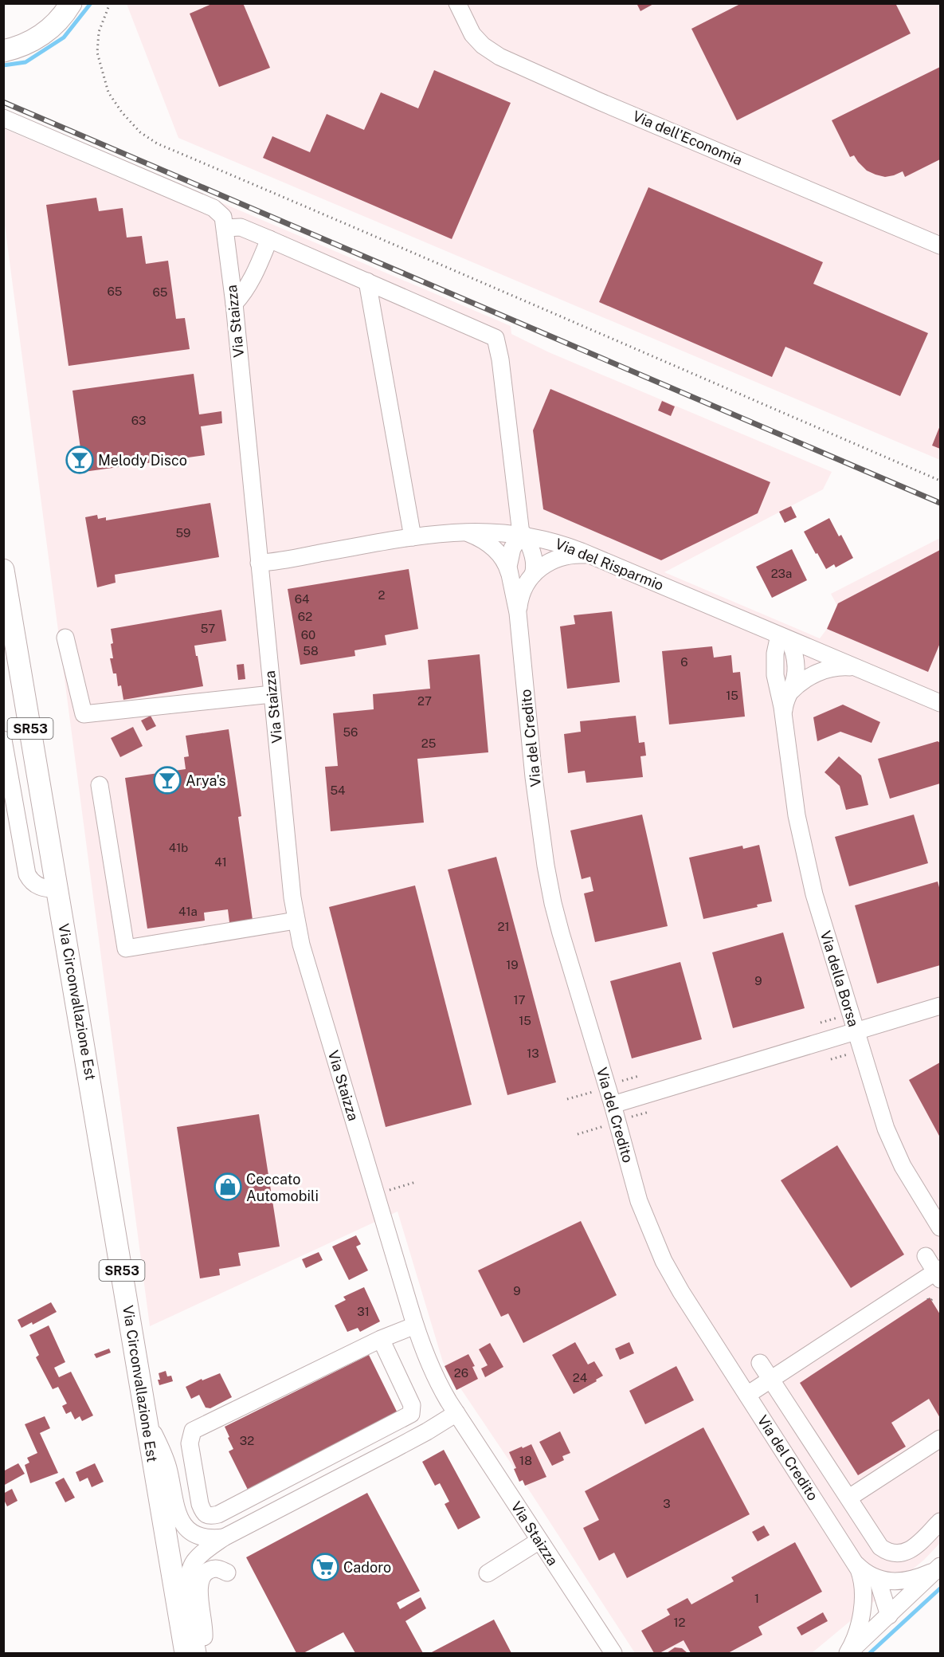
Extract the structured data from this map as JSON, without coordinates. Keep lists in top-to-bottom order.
{
  "streets": {
    "main road": ["SR53", "Via Circonvallazione Est"],
    "street": [
      "Via dell'Economia",
      "Via Staizza",
      "Via del Risparmio",
      "Via del Credito",
      "Via della Borsa"
    ]
  },
  "crossings": [
    ["Via Staizza", "Via del Risparmio"],
    ["Via del Risparmio", "Via del Credito"],
    ["Via del Risparmio", "Via della Borsa"]
  ],
  "places": {
    "bar": ["Melody Disco", "Arya's"],
    "shop": ["Ceccato Automobili"],
    "supermarket": ["Cadoro"]
  },
  "house_numbers": [
    "65",
    "65",
    "63",
    "59",
    "23a",
    "2",
    "64",
    "62",
    "57",
    "60",
    "58",
    "6",
    "15",
    "27",
    "56",
    "25",
    "54",
    "41b",
    "41",
    "41a",
    "21",
    "19",
    "9",
    "17",
    "15",
    "13",
    "9",
    "31",
    "26",
    "24",
    "32",
    "18",
    "3",
    "1",
    "12"
  ]
}
